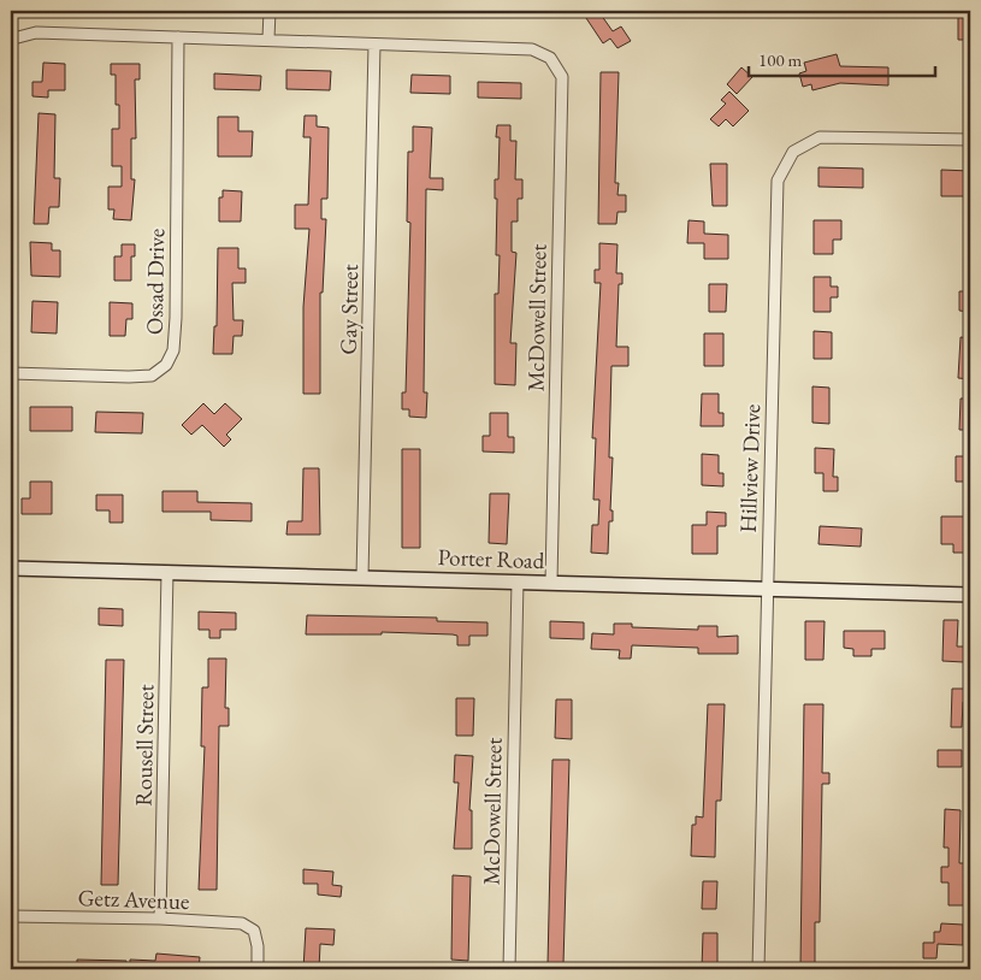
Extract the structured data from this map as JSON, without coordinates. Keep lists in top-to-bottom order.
{
  "streets": {
    "street": [
      "Ossad Drive",
      "Gay Street",
      "McDowell Street",
      "Hillview Drive",
      "Porter Road",
      "Rousell Street",
      "Getz Avenue"
    ]
  },
  "crossings": [
    ["Gay Street", "McDowell Street"],
    ["Gay Street", "Porter Road"],
    ["McDowell Street", "Porter Road"],
    ["Hillview Drive", "Porter Road"],
    ["Porter Road", "Rousell Street"],
    ["Rousell Street", "Getz Avenue"]
  ],
  "scale_bar": "100 m"
}
